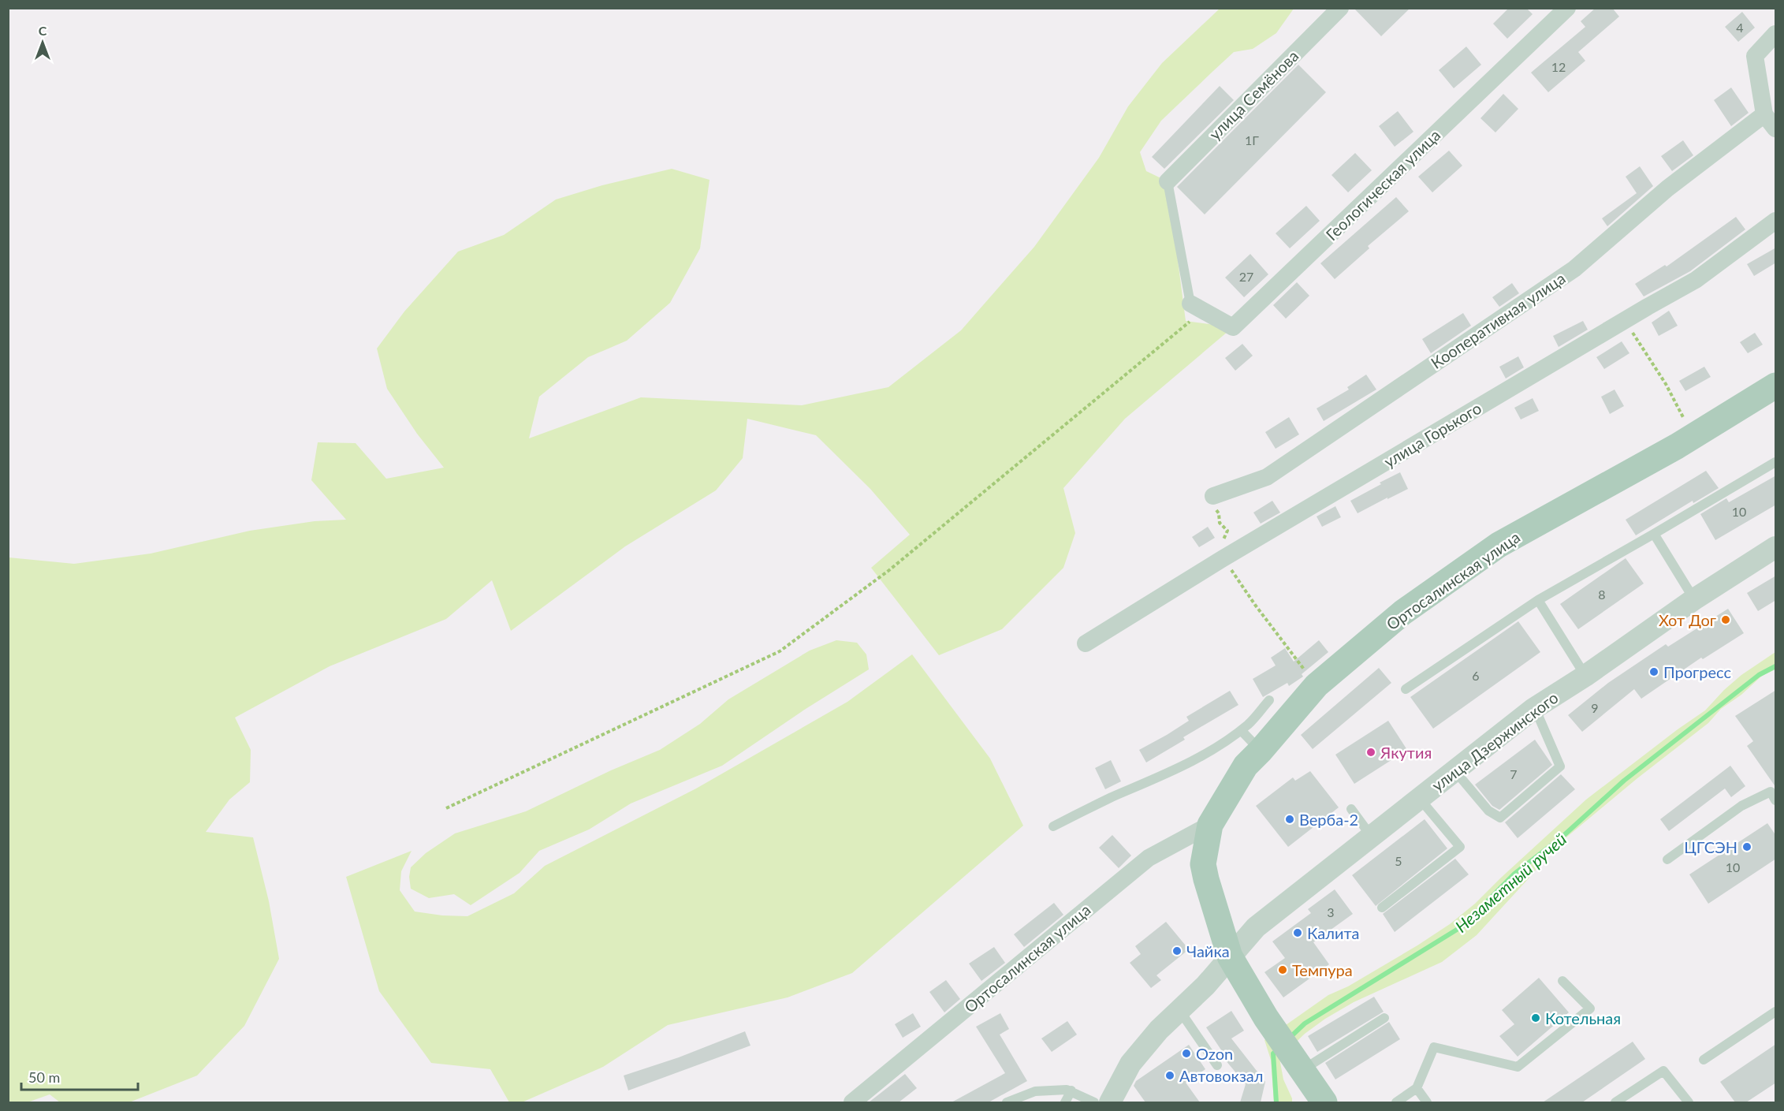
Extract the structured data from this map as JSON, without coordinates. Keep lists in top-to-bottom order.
{
  "streets": {
    "main road": ["Ортосалинская улица"],
    "street": [
      "улица Семёнова",
      "Геологическая улица",
      "Кооперативная улица",
      "улица Горького",
      "улица Дзержинского"
    ]
  },
  "crossings": [
    ["Ортосалинская улица", "улица Дзержинского"]
  ],
  "water": ["Незаметный ручей"],
  "places": [
    "Хот Дог",
    "Прогресс",
    "Якутия",
    "Верба-2",
    "ЦГСЭН",
    "Калита",
    "Чайка",
    "Темпура",
    "Котельная",
    "Ozon",
    "Автовокзал"
  ],
  "house_numbers": [
    "4",
    "12",
    "1Г",
    "27",
    "10",
    "8",
    "6",
    "9",
    "7",
    "5",
    "10",
    "3"
  ],
  "scale_bar": "50 m",
  "north": "top"
}
